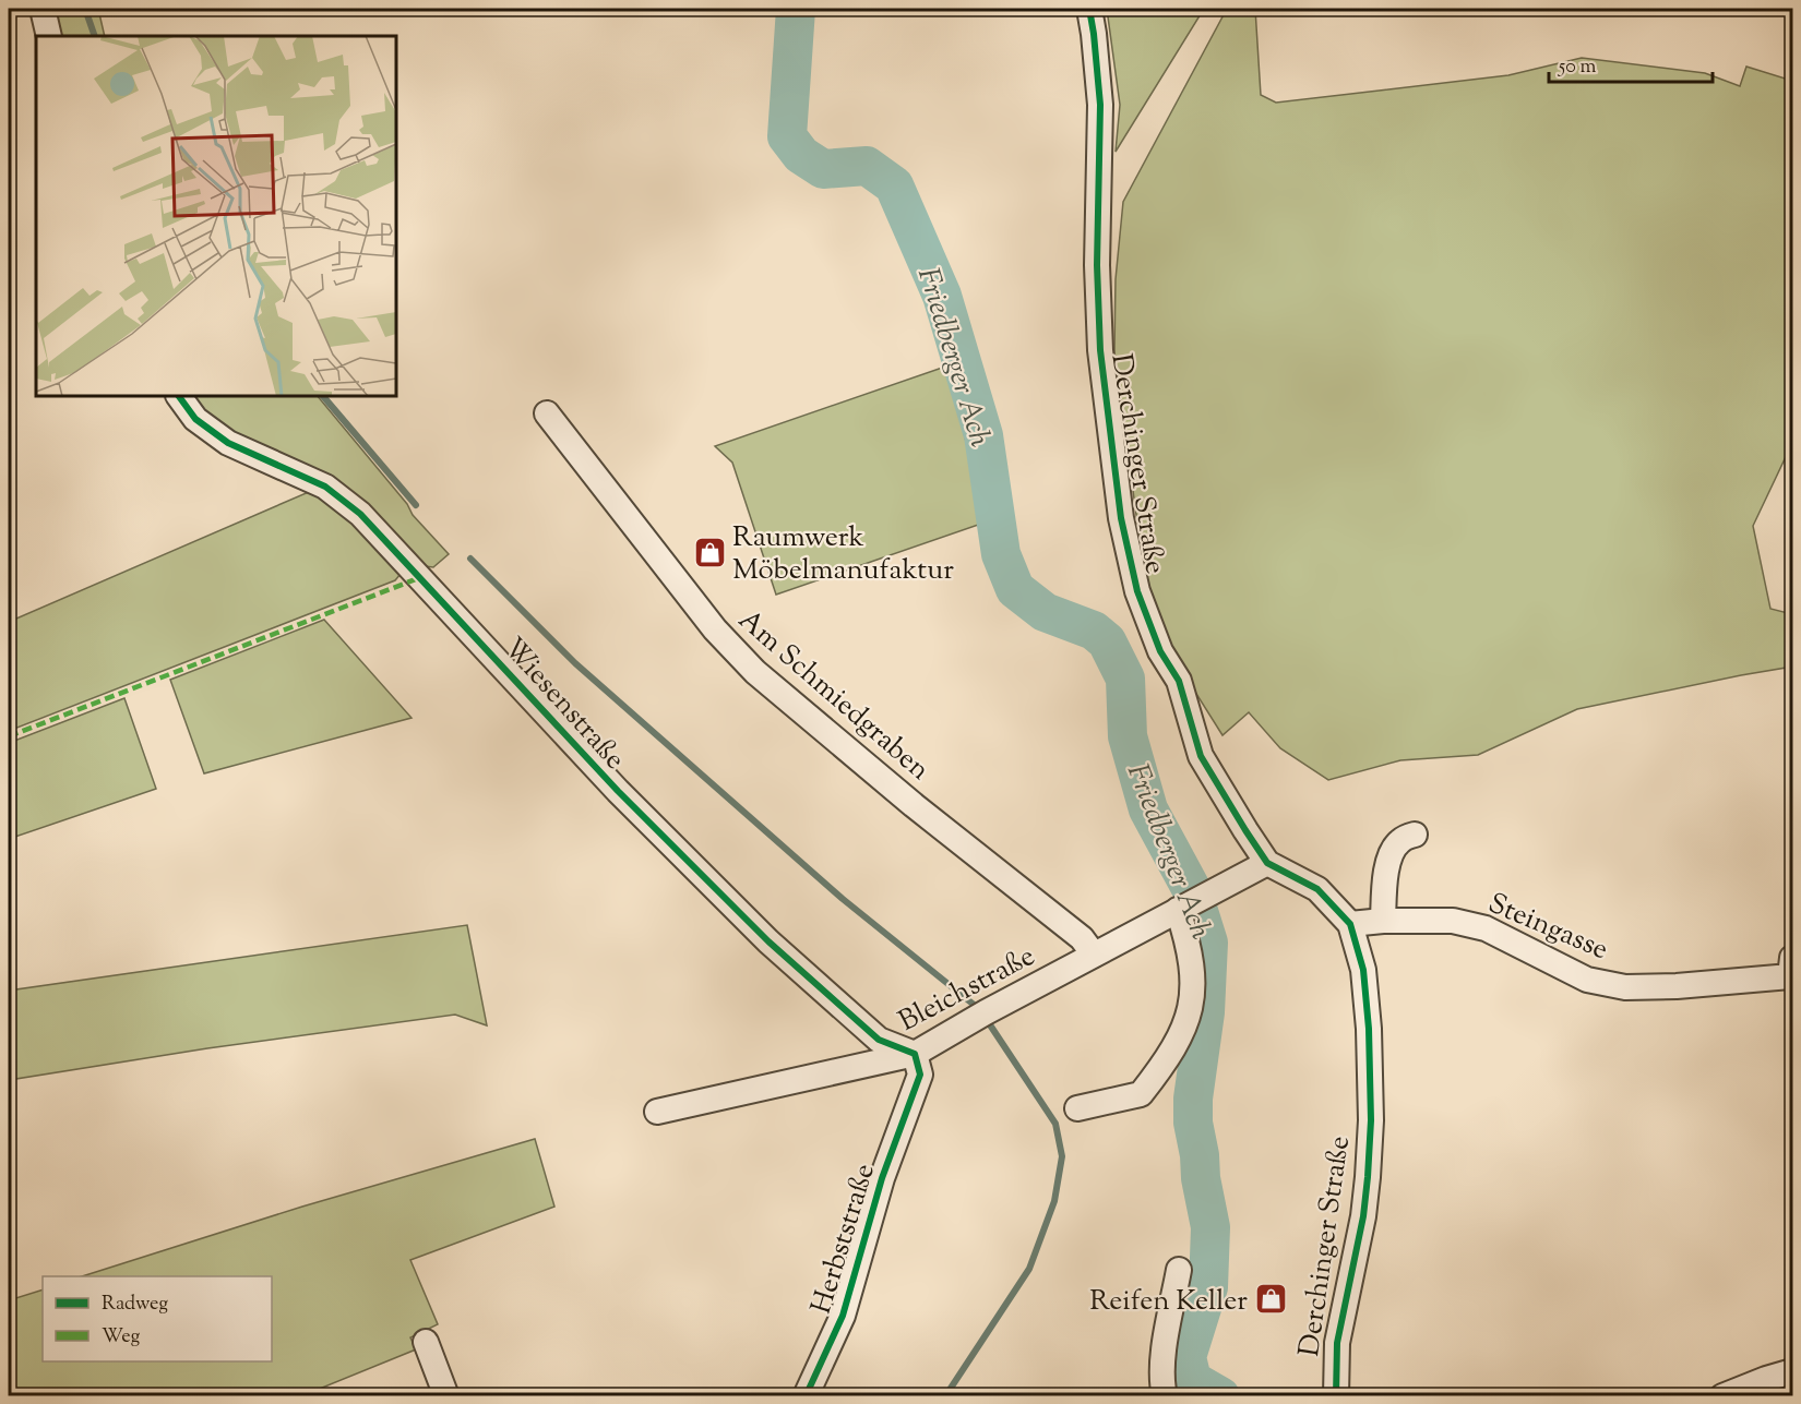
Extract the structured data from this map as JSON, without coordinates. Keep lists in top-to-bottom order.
{
  "streets": {
    "street": [
      "Derchinger Straße",
      "Am Schmiedgraben",
      "Wiesenstraße",
      "Steingasse",
      "Bleichstraße",
      "Herbststraße"
    ]
  },
  "crossings": [
    ["Derchinger Straße", "Steingasse"],
    ["Derchinger Straße", "Bleichstraße"],
    ["Am Schmiedgraben", "Bleichstraße"],
    ["Wiesenstraße", "Bleichstraße"],
    ["Wiesenstraße", "Herbststraße"],
    ["Bleichstraße", "Herbststraße"]
  ],
  "water": ["Friedberger Ach"],
  "places": {
    "shop": ["Raumwerk Möbelmanufaktur", "Reifen Keller"]
  },
  "legend": ["Radweg", "Weg"],
  "scale_bar": "50 m"
}
